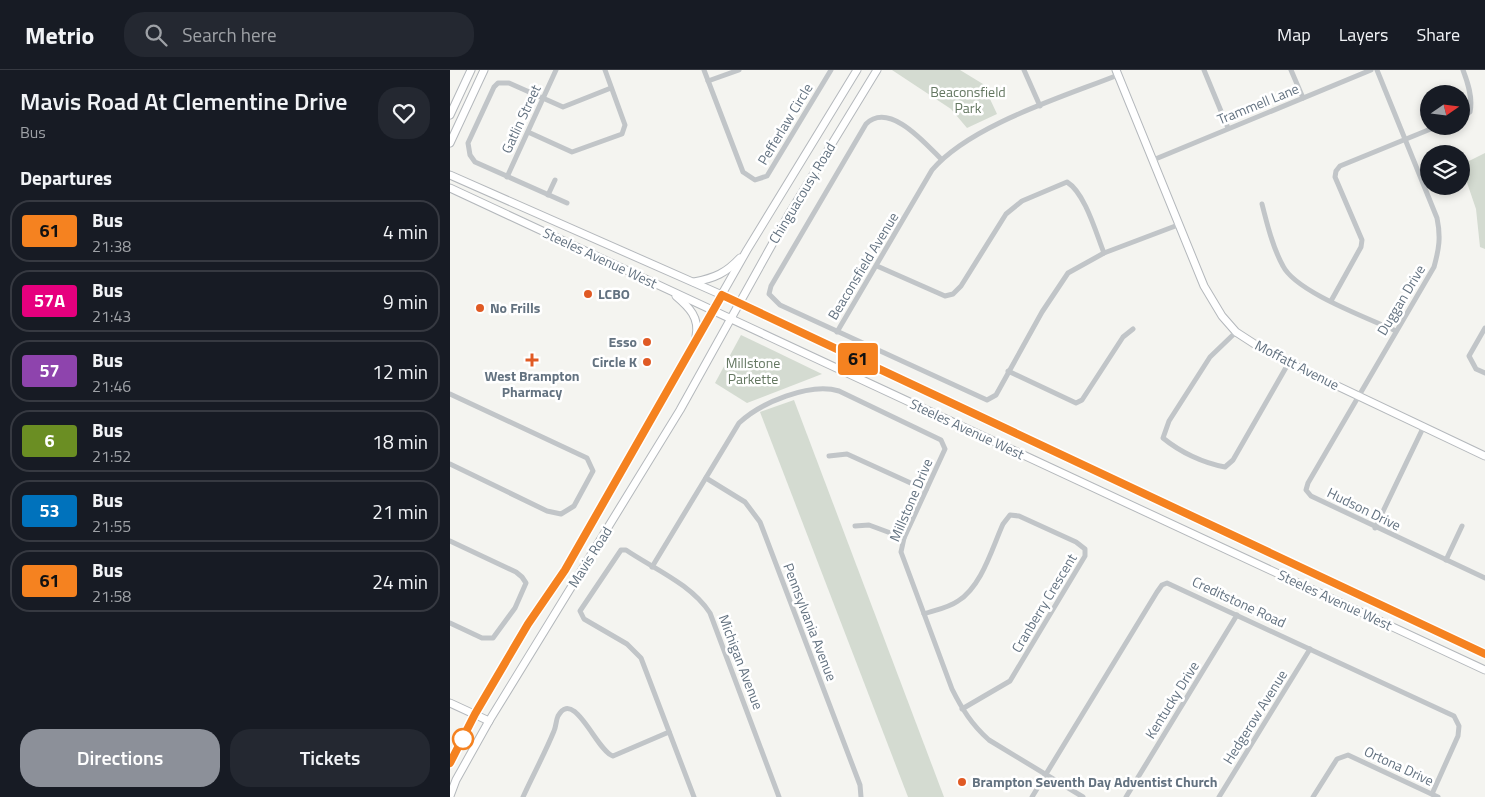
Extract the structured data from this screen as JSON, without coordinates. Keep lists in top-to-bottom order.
{
  "streets": {
    "main road": [
      "Chinguacousy Road",
      "Steeles Avenue West",
      "Moffatt Avenue",
      "Mavis Road"
    ],
    "street": [
      "Trammell Lane",
      "Gatlin Street",
      "Pefferlaw Circle",
      "Beaconsfield Avenue",
      "Duggan Drive",
      "Millstone Drive",
      "Hudson Drive",
      "Creditstone Road",
      "Cranberry Crescent",
      "Pennsylvania Avenue",
      "Michigan Avenue",
      "Kentucky Drive",
      "Hedgerow Avenue",
      "Ortona Drive"
    ]
  },
  "crossings": [
    ["Trammell Lane", "Moffatt Avenue"],
    ["Chinguacousy Road", "Steeles Avenue West"],
    ["Chinguacousy Road", "Mavis Road"],
    ["Steeles Avenue West", "Mavis Road"],
    ["Beaconsfield Avenue", "Moffatt Avenue"],
    ["Duggan Drive", "Moffatt Avenue"],
    ["Duggan Drive", "Hudson Drive"],
    ["Moffatt Avenue", "Hudson Drive"],
    ["Millstone Drive", "Creditstone Road"],
    ["Millstone Drive", "Cranberry Crescent"],
    ["Millstone Drive", "Pennsylvania Avenue"],
    ["Millstone Drive", "Michigan Avenue"],
    ["Creditstone Road", "Kentucky Drive"],
    ["Creditstone Road", "Hedgerow Avenue"],
    ["Creditstone Road", "Ortona Drive"]
  ],
  "parks": ["Beaconsfield Park", "Millstone Parkette"],
  "places": {
    "other": [
      "LCBO",
      "No Frills",
      "Esso",
      "Circle K",
      "Brampton Seventh Day Adventist Church"
    ],
    "health": ["West Brampton Pharmacy"]
  },
  "lines": ["bus line 61"],
  "north": "right",
  "page": {
    "header": "Metrio",
    "search": "Search here",
    "nav": ["Map", "Layers", "Share"],
    "heading": [
      ["Mavis Road At Clementine Drive", "Bus"],
      "Departures"
    ],
    "on_map": "61",
    "list": [
      {
        "mark": "61",
        "name": "Bus",
        "note": "21:38",
        "value": "4 min"
      },
      {
        "mark": "57A",
        "name": "Bus",
        "note": "21:43",
        "value": "9 min"
      },
      {
        "mark": "57",
        "name": "Bus",
        "note": "21:46",
        "value": "12 min"
      },
      {
        "mark": "6",
        "name": "Bus",
        "note": "21:52",
        "value": "18 min"
      },
      {
        "mark": "53",
        "name": "Bus",
        "note": "21:55",
        "value": "21 min"
      },
      {
        "mark": "61",
        "name": "Bus",
        "note": "21:58",
        "value": "24 min"
      }
    ],
    "buttons": ["Directions", "Tickets"]
  }
}
